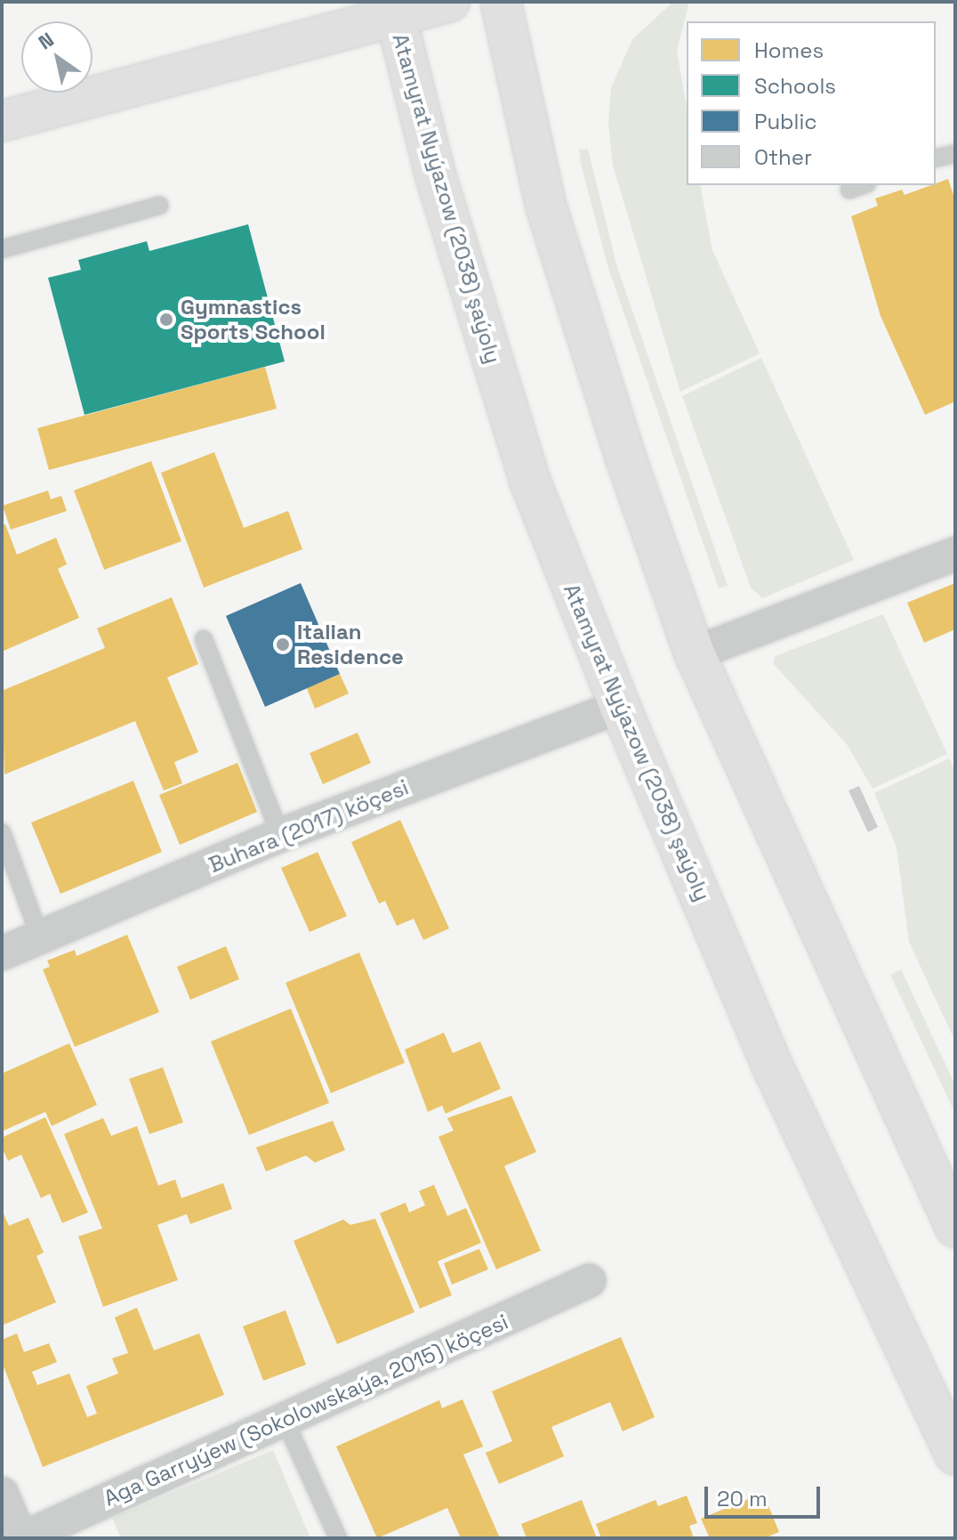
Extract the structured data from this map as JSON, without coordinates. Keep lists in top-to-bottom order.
{
  "streets": {
    "main road": ["Atamyrat Nyýazow (2038) şaýoly"],
    "street": ["Buhara (2017) köçesi", "Aga Garryýew (Sokolowskaýa, 2015) köçesi"]
  },
  "crossings": [
    ["Atamyrat Nyýazow (2038) şaýoly", "Buhara (2017) köçesi"]
  ],
  "places": ["Gymnastics Sports School", "Italian Residence"],
  "legend": [
    "Homes",
    "Schools",
    "Public",
    "Other"
  ],
  "scale_bar": "20 m",
  "north": "top left"
}
